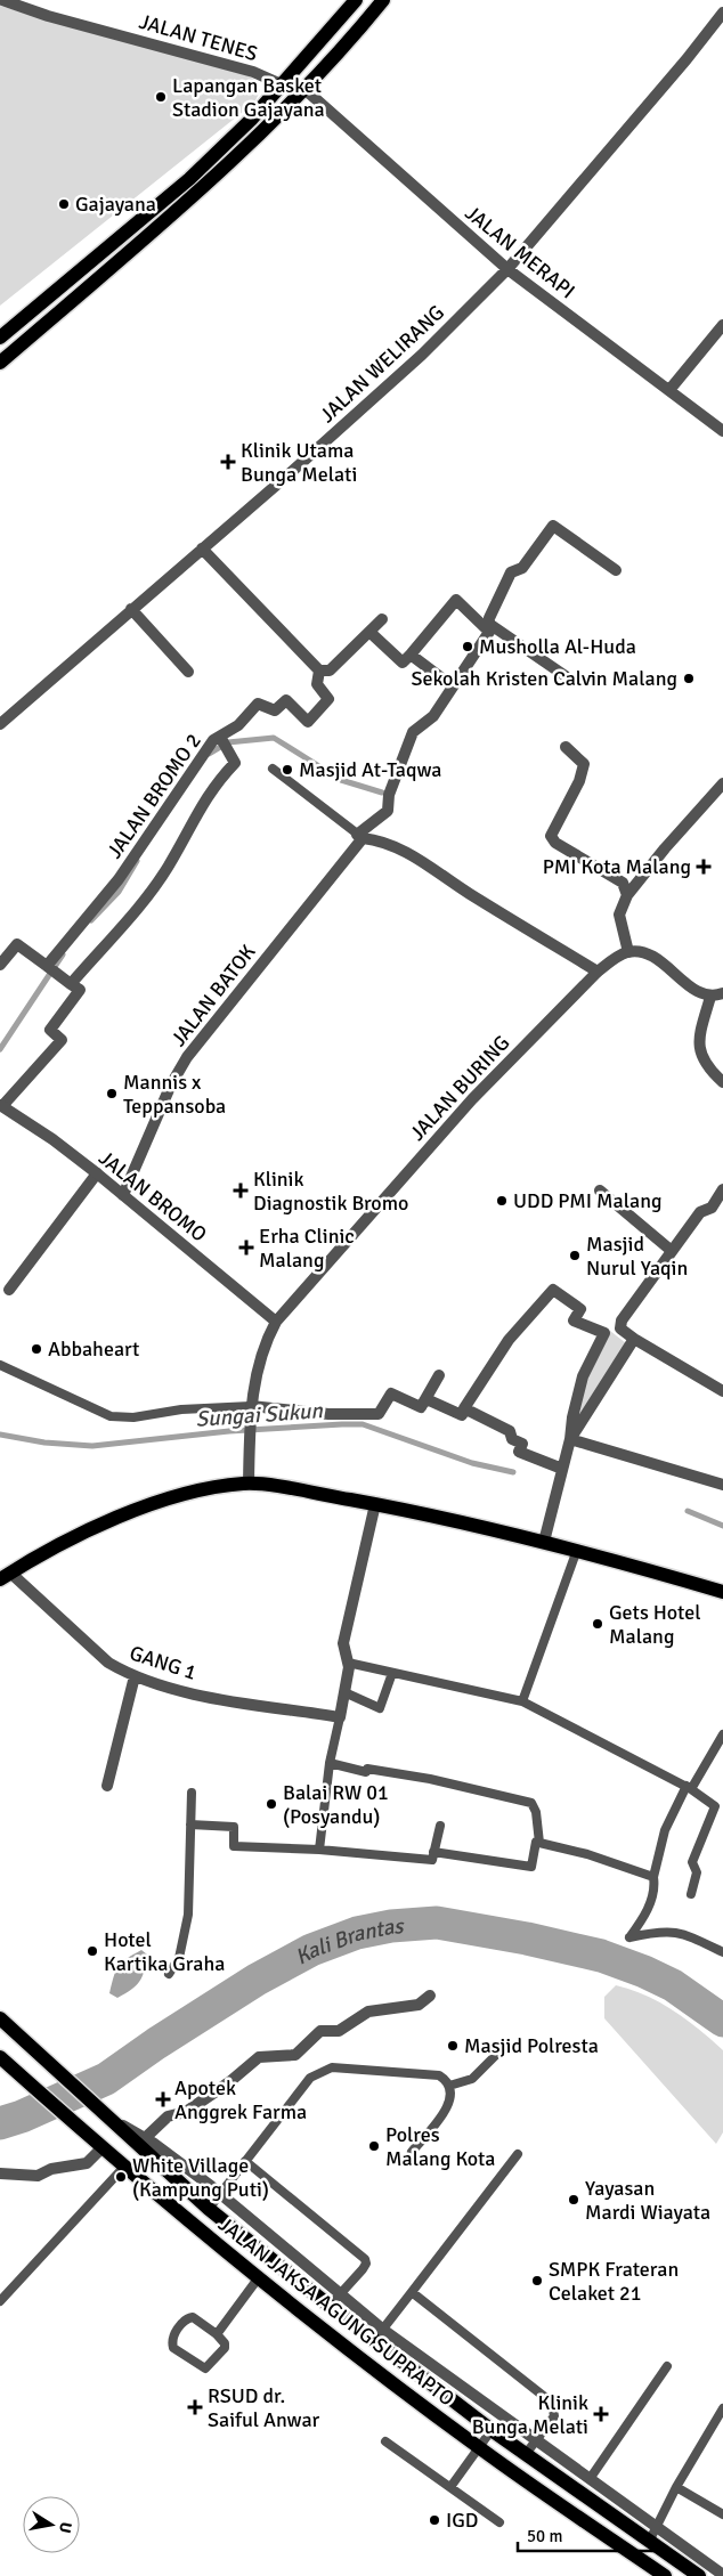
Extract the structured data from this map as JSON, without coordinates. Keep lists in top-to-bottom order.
{
  "streets": {
    "main road": ["JALAN JAKSA AGUNG SUPRAPTO"],
    "street": [
      "JALAN TENES",
      "JALAN MERAPI",
      "JALAN WELIRANG",
      "JALAN BROMO 2",
      "JALAN BATOK",
      "JALAN BURING",
      "JALAN BROMO",
      "GANG 1"
    ]
  },
  "crossings": [
    ["JALAN MERAPI", "JALAN WELIRANG"],
    ["JALAN BATOK", "JALAN BROMO"],
    ["JALAN BURING", "JALAN BROMO"]
  ],
  "water": ["Sungai Sukun", "Kali Brantas"],
  "places": {
    "other": [
      "Lapangan Basket Stadion Gajayana",
      "Gajayana",
      "Musholla Al-Huda",
      "Sekolah Kristen Calvin Malang",
      "Masjid At-Taqwa",
      "Mannis x Teppansoba",
      "UDD PMI Malang",
      "Masjid Nurul Yaqin",
      "Abbaheart",
      "Gets Hotel Malang",
      "Balai RW 01 (Posyandu)",
      "Hotel Kartika Graha",
      "Masjid Polresta",
      "Polres Malang Kota",
      "White Village (Kampung Puti)",
      "Yayasan Mardi Wiayata",
      "SMPK Frateran Celaket 21",
      "IGD"
    ],
    "health": [
      "Klinik Utama Bunga Melati",
      "PMI Kota Malang",
      "Klinik Diagnostik Bromo",
      "Erha Clinic Malang",
      "Apotek Anggrek Farma",
      "RSUD dr. Saiful Anwar",
      "Klinik Bunga Melati"
    ]
  },
  "scale_bar": "50 m",
  "north": "right"
}
